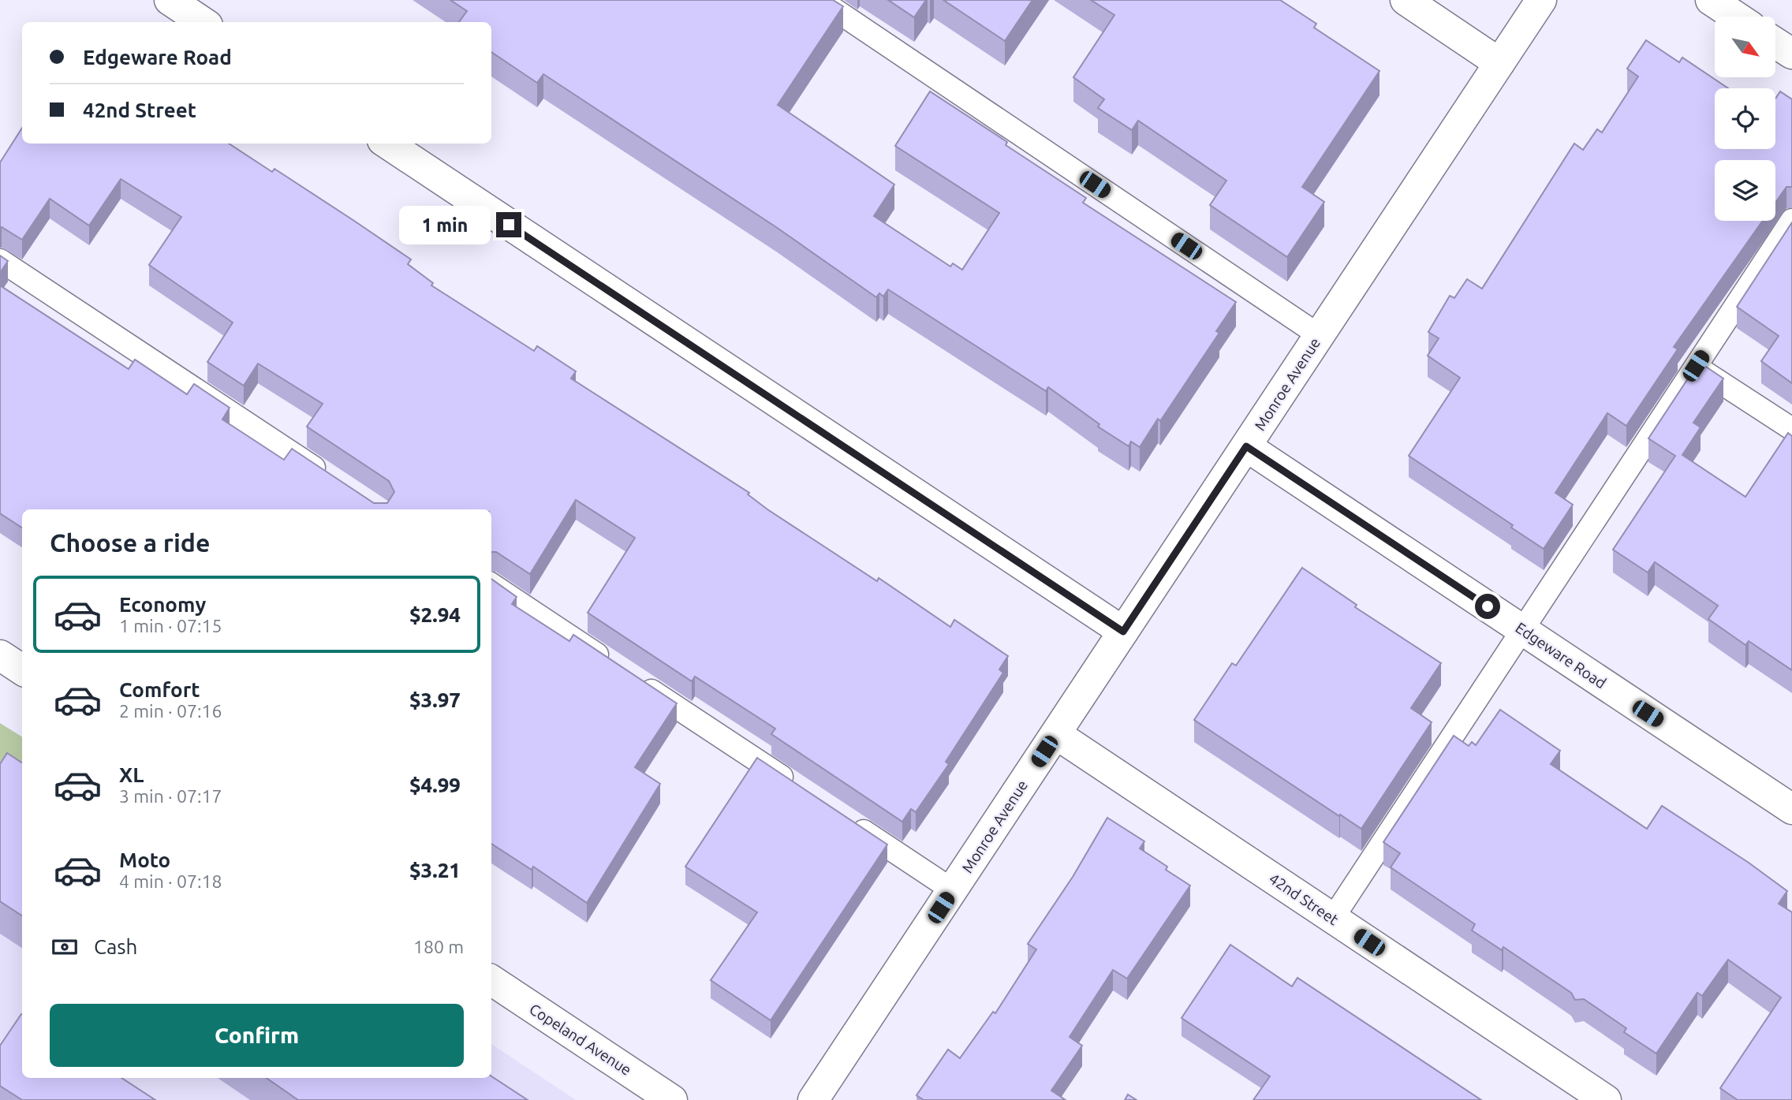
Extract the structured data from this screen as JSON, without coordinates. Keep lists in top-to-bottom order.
{
  "streets": {
    "street": [
      "Monroe Avenue",
      "Edgeware Road",
      "42nd Street",
      "Copeland Avenue"
    ]
  },
  "crossings": [
    ["Monroe Avenue", "Edgeware Road"],
    ["Monroe Avenue", "42nd Street"]
  ],
  "north": "bottom right",
  "page": {
    "banner": ["Edgeware Road", "42nd Street"],
    "bubble": "1 min",
    "heading": "Choose a ride",
    "list": [
      {
        "name": "Economy",
        "note": "1 min · 07:15",
        "value": "$2.94"
      },
      {
        "name": "Comfort",
        "note": "2 min · 07:16",
        "value": "$3.97"
      },
      {
        "name": "XL",
        "note": "3 min · 07:17",
        "value": "$4.99"
      },
      {
        "name": "Moto",
        "note": "4 min · 07:18",
        "value": "$3.21"
      }
    ],
    "pay": ["Cash", "180 m"],
    "buttons": "Confirm"
  }
}
